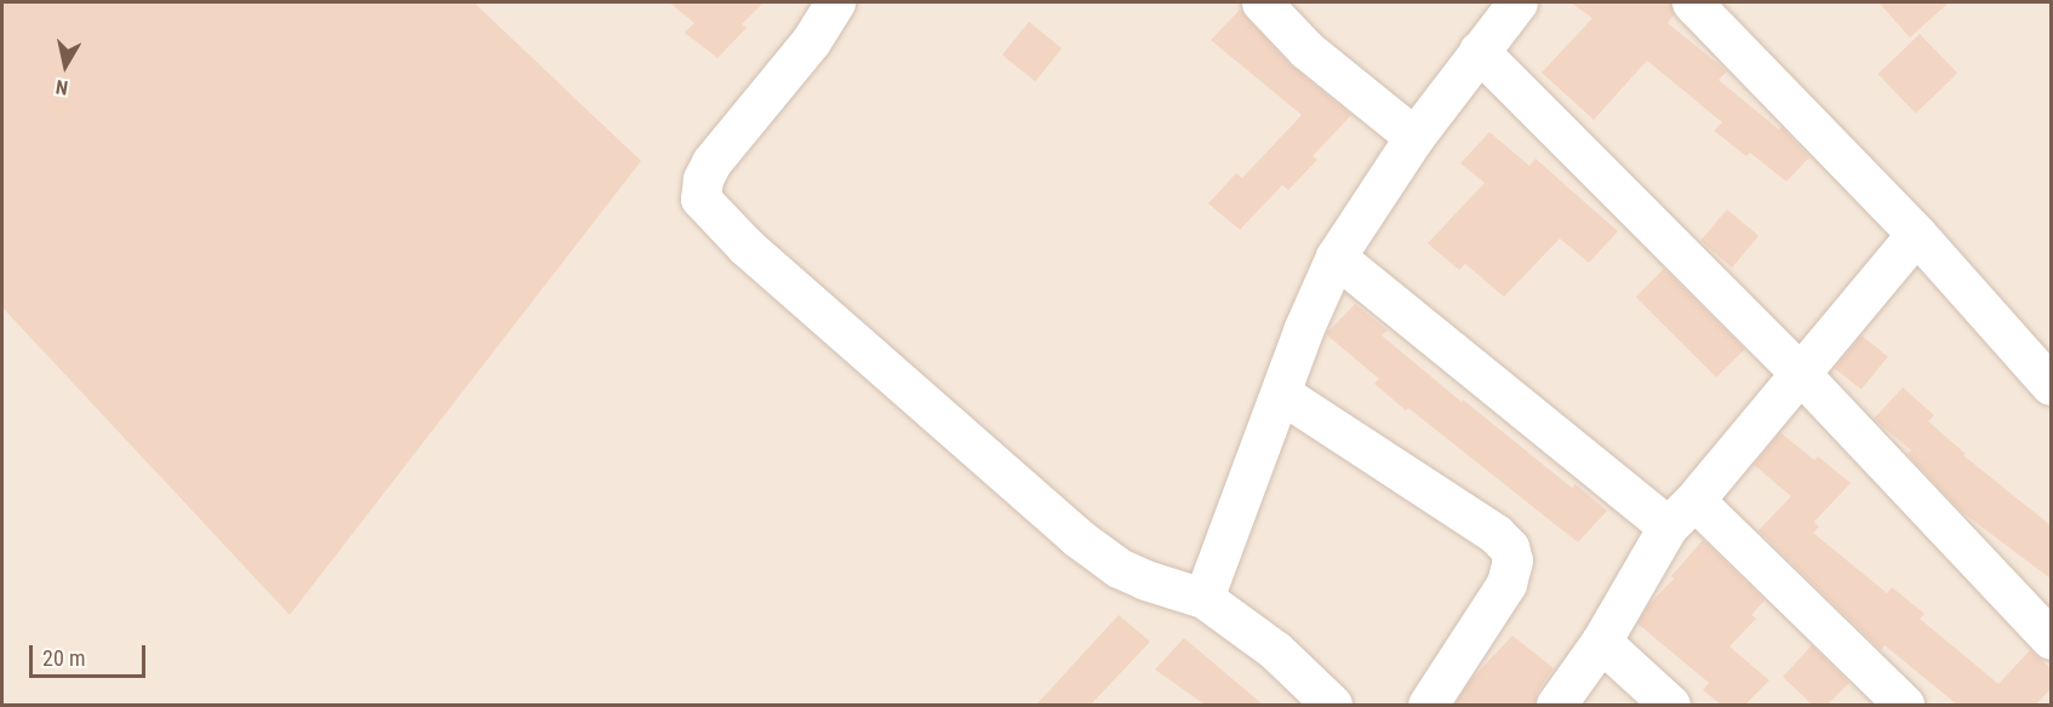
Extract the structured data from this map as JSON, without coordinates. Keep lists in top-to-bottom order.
{
  "scale_bar": "20 m",
  "north": "bottom"
}
